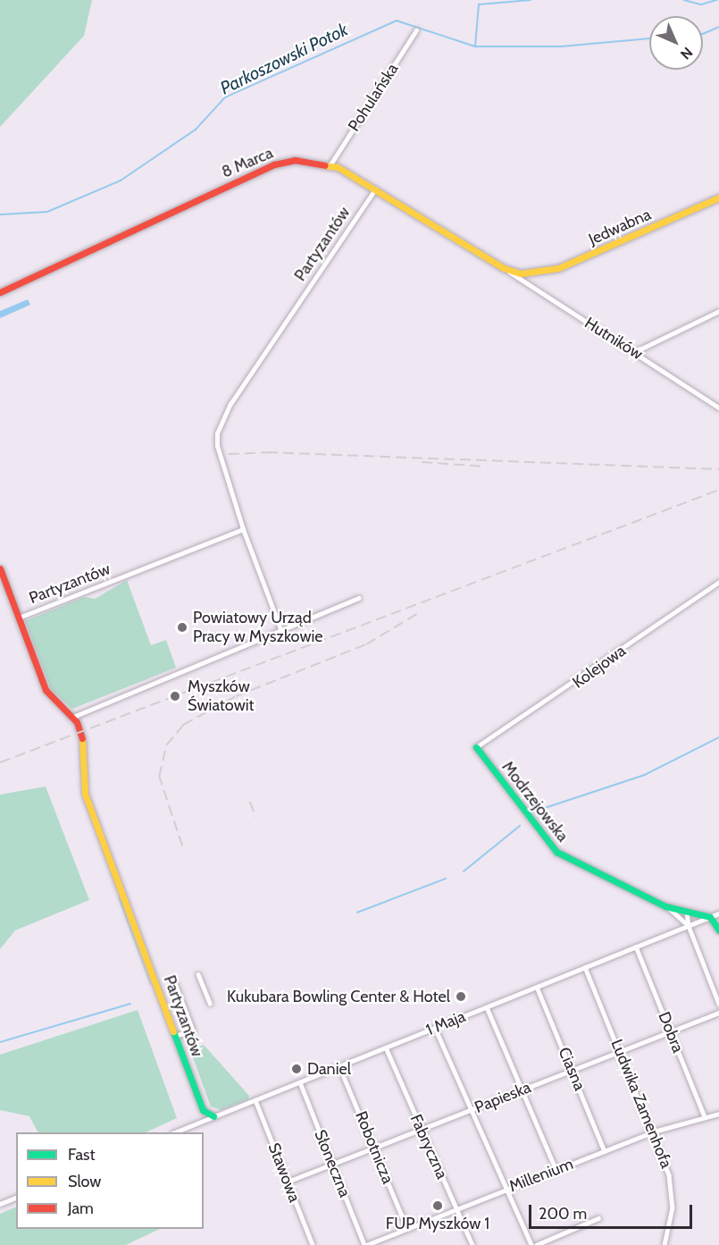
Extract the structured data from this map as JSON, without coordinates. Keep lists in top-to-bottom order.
{
  "streets": {
    "street": [
      "Pohulańska",
      "8 Marca",
      "Jedwabna",
      "Partyzantów",
      "Hutników",
      "Kolejowa",
      "Modrzejowska",
      "1 Maja",
      "Dobra",
      "Ciasna",
      "Papieska",
      "Ludwika Zamenhofa",
      "Fabryczna",
      "Robotnicza",
      "Słoneczna",
      "Stawowa",
      "Millenium"
    ]
  },
  "crossings": [
    ["Pohulańska", "8 Marca"],
    ["8 Marca", "Jedwabna"],
    ["8 Marca", "Partyzantów"],
    ["8 Marca", "Hutników"],
    ["Partyzantów", "1 Maja"],
    ["Kolejowa", "Modrzejowska"],
    ["Modrzejowska", "1 Maja"],
    ["1 Maja", "Dobra"],
    ["1 Maja", "Ciasna"],
    ["1 Maja", "Ludwika Zamenhofa"],
    ["1 Maja", "Fabryczna"],
    ["1 Maja", "Robotnicza"],
    ["1 Maja", "Słoneczna"],
    ["1 Maja", "Stawowa"],
    ["Dobra", "Papieska"],
    ["Dobra", "Millenium"],
    ["Ciasna", "Papieska"],
    ["Ciasna", "Millenium"],
    ["Papieska", "Ludwika Zamenhofa"],
    ["Papieska", "Fabryczna"],
    ["Papieska", "Robotnicza"],
    ["Papieska", "Słoneczna"],
    ["Papieska", "Stawowa"],
    ["Ludwika Zamenhofa", "Millenium"],
    ["Fabryczna", "Millenium"],
    ["Robotnicza", "Millenium"],
    ["Słoneczna", "Millenium"]
  ],
  "water": ["Parkoszowski Potok"],
  "places": [
    "Powiatowy Urząd Pracy w Myszkowie",
    "Myszków Światowit",
    "Kukubara Bowling Center & Hotel",
    "Daniel",
    "FUP Myszków 1"
  ],
  "legend": ["Fast", "Slow", "Jam"],
  "scale_bar": "200 m",
  "north": "bottom right"
}
